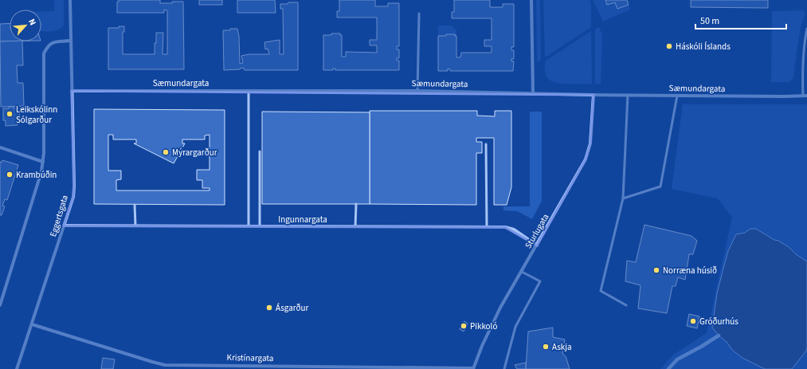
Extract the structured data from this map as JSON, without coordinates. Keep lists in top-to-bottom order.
{
  "streets": {
    "street": [
      "Sæmundargata",
      "Eggertsgata",
      "Ingunnargata",
      "Sturlugata",
      "Kristínargata"
    ]
  },
  "crossings": [
    ["Sæmundargata", "Eggertsgata"],
    ["Sæmundargata", "Sturlugata"],
    ["Eggertsgata", "Ingunnargata"],
    ["Eggertsgata", "Kristínargata"],
    ["Ingunnargata", "Sturlugata"],
    ["Sturlugata", "Kristínargata"]
  ],
  "places": [
    "Háskóli Íslands",
    "Leikskólinn Sólgarður",
    "Mýrargarður",
    "Krambúðin",
    "Norræna húsið",
    "Ásgarður",
    "Gróðurhús",
    "Pikkoló",
    "Askja"
  ],
  "scale_bar": "50 m",
  "north": "top right"
}
